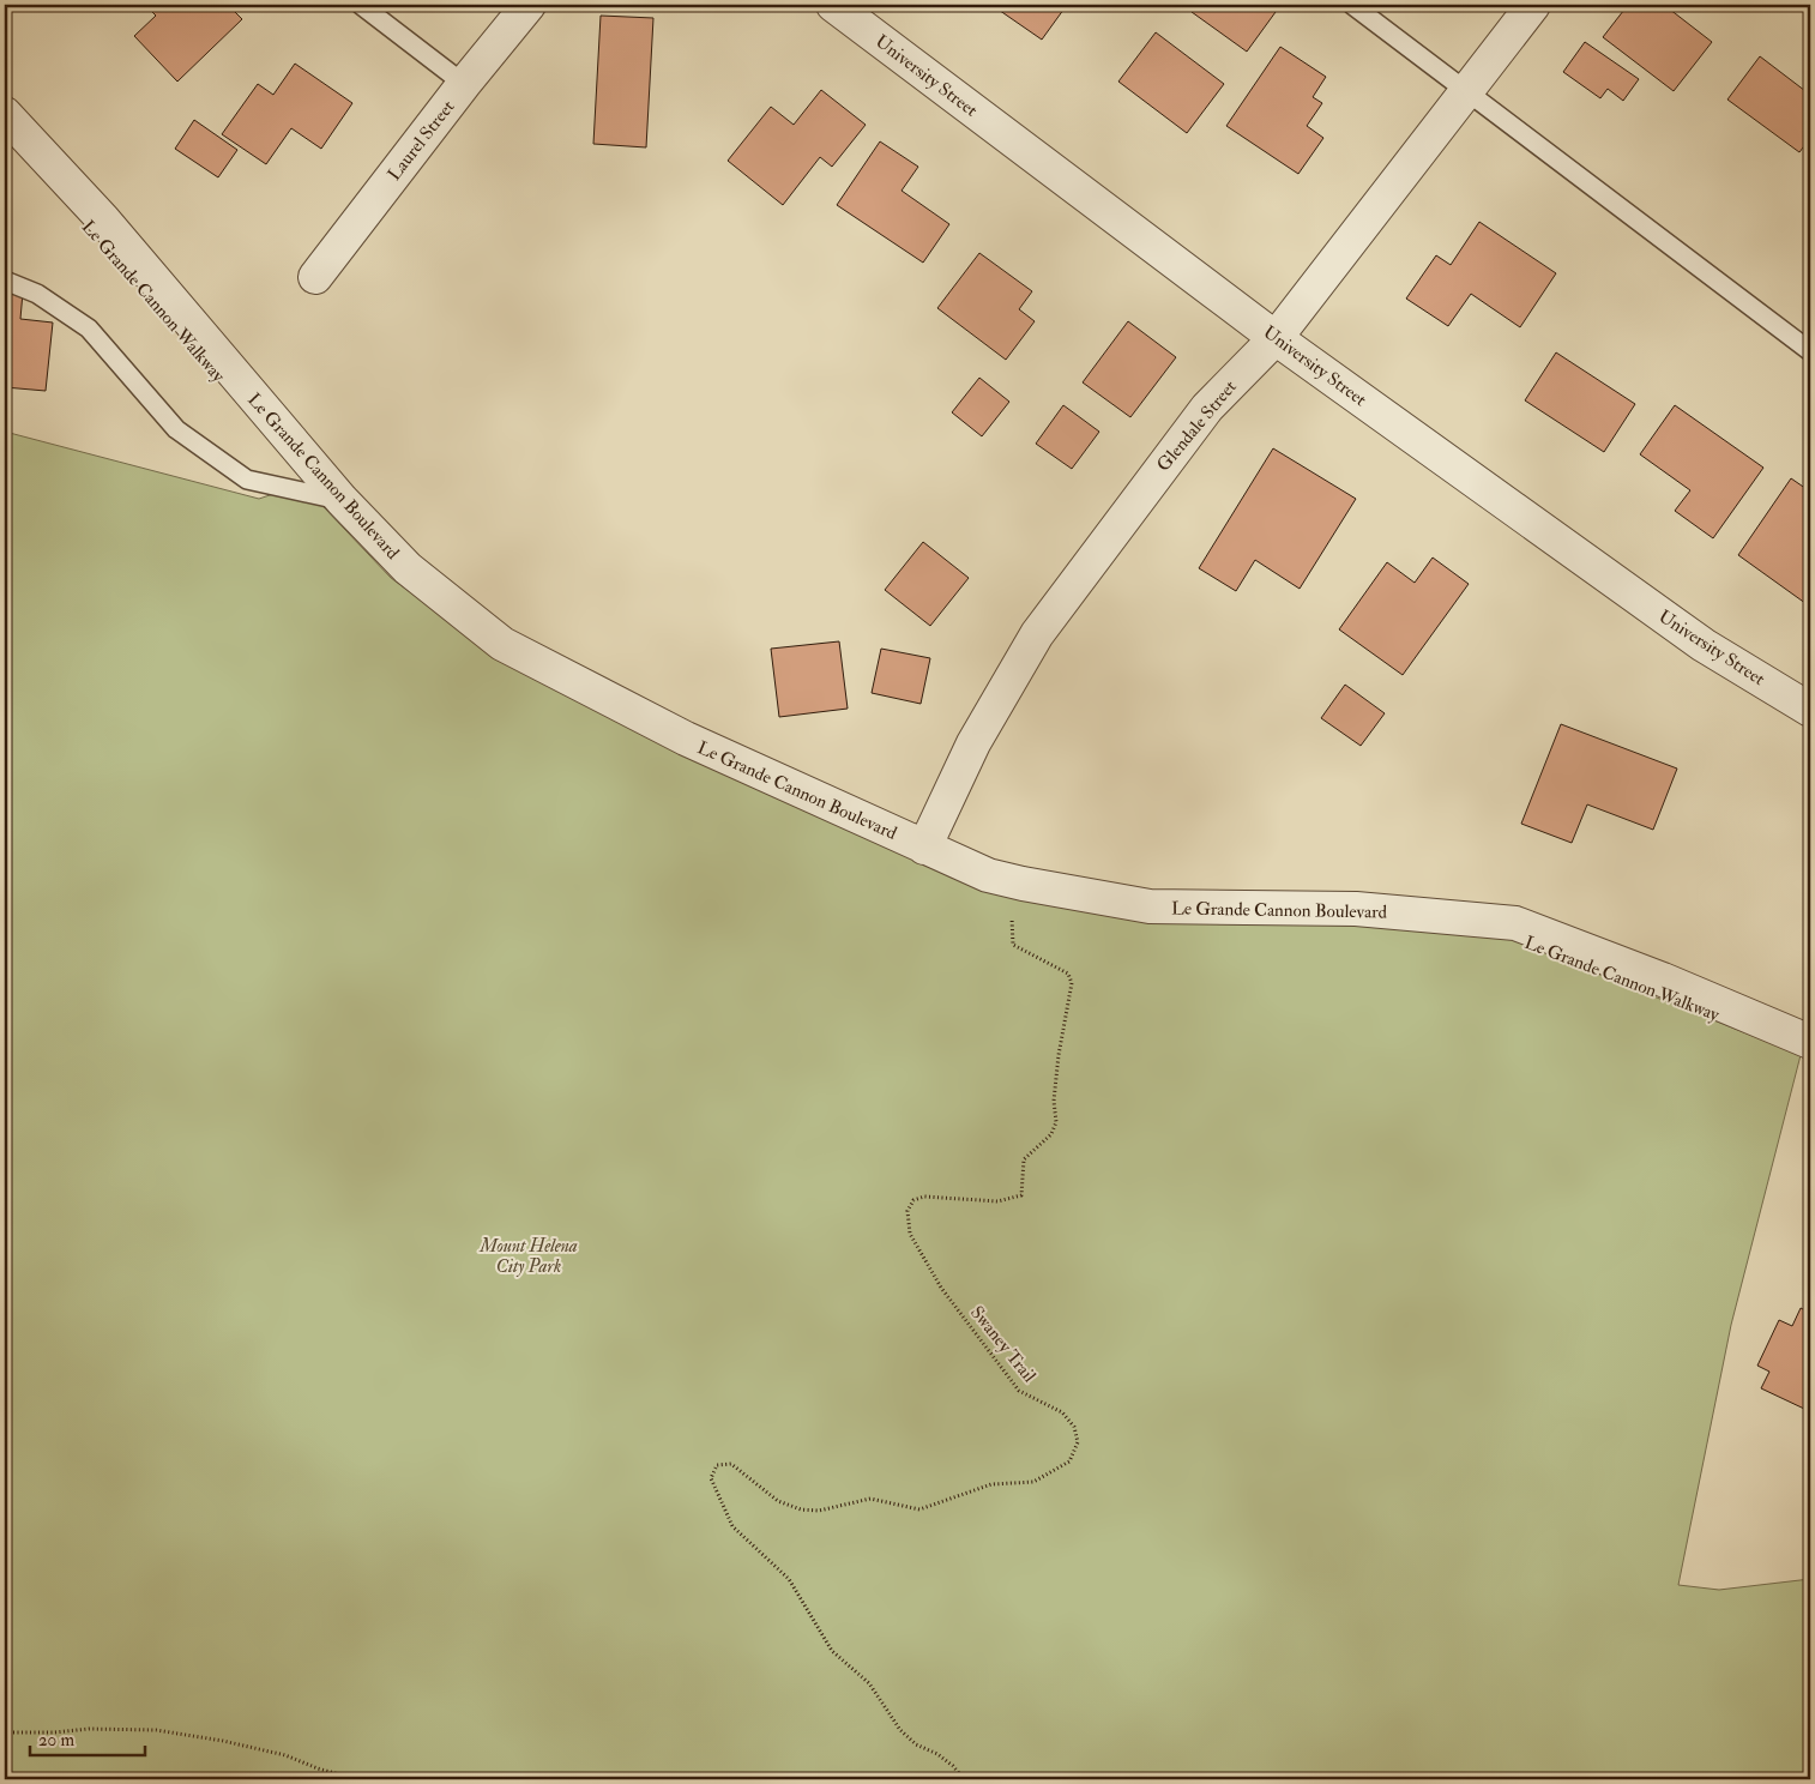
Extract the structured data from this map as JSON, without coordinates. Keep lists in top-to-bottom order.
{
  "streets": {
    "street": [
      "University Street",
      "Laurel Street",
      "Glendale Street",
      "Le Grande Cannon Boulevard"
    ],
    "path": ["Swaney Trail"]
  },
  "crossings": [
    ["University Street", "Glendale Street"],
    ["Glendale Street", "Le Grande Cannon Boulevard"],
    ["Le Grande Cannon Boulevard", "Swaney Trail"]
  ],
  "parks": ["Mount Helena City Park"],
  "scale_bar": "20 m"
}
